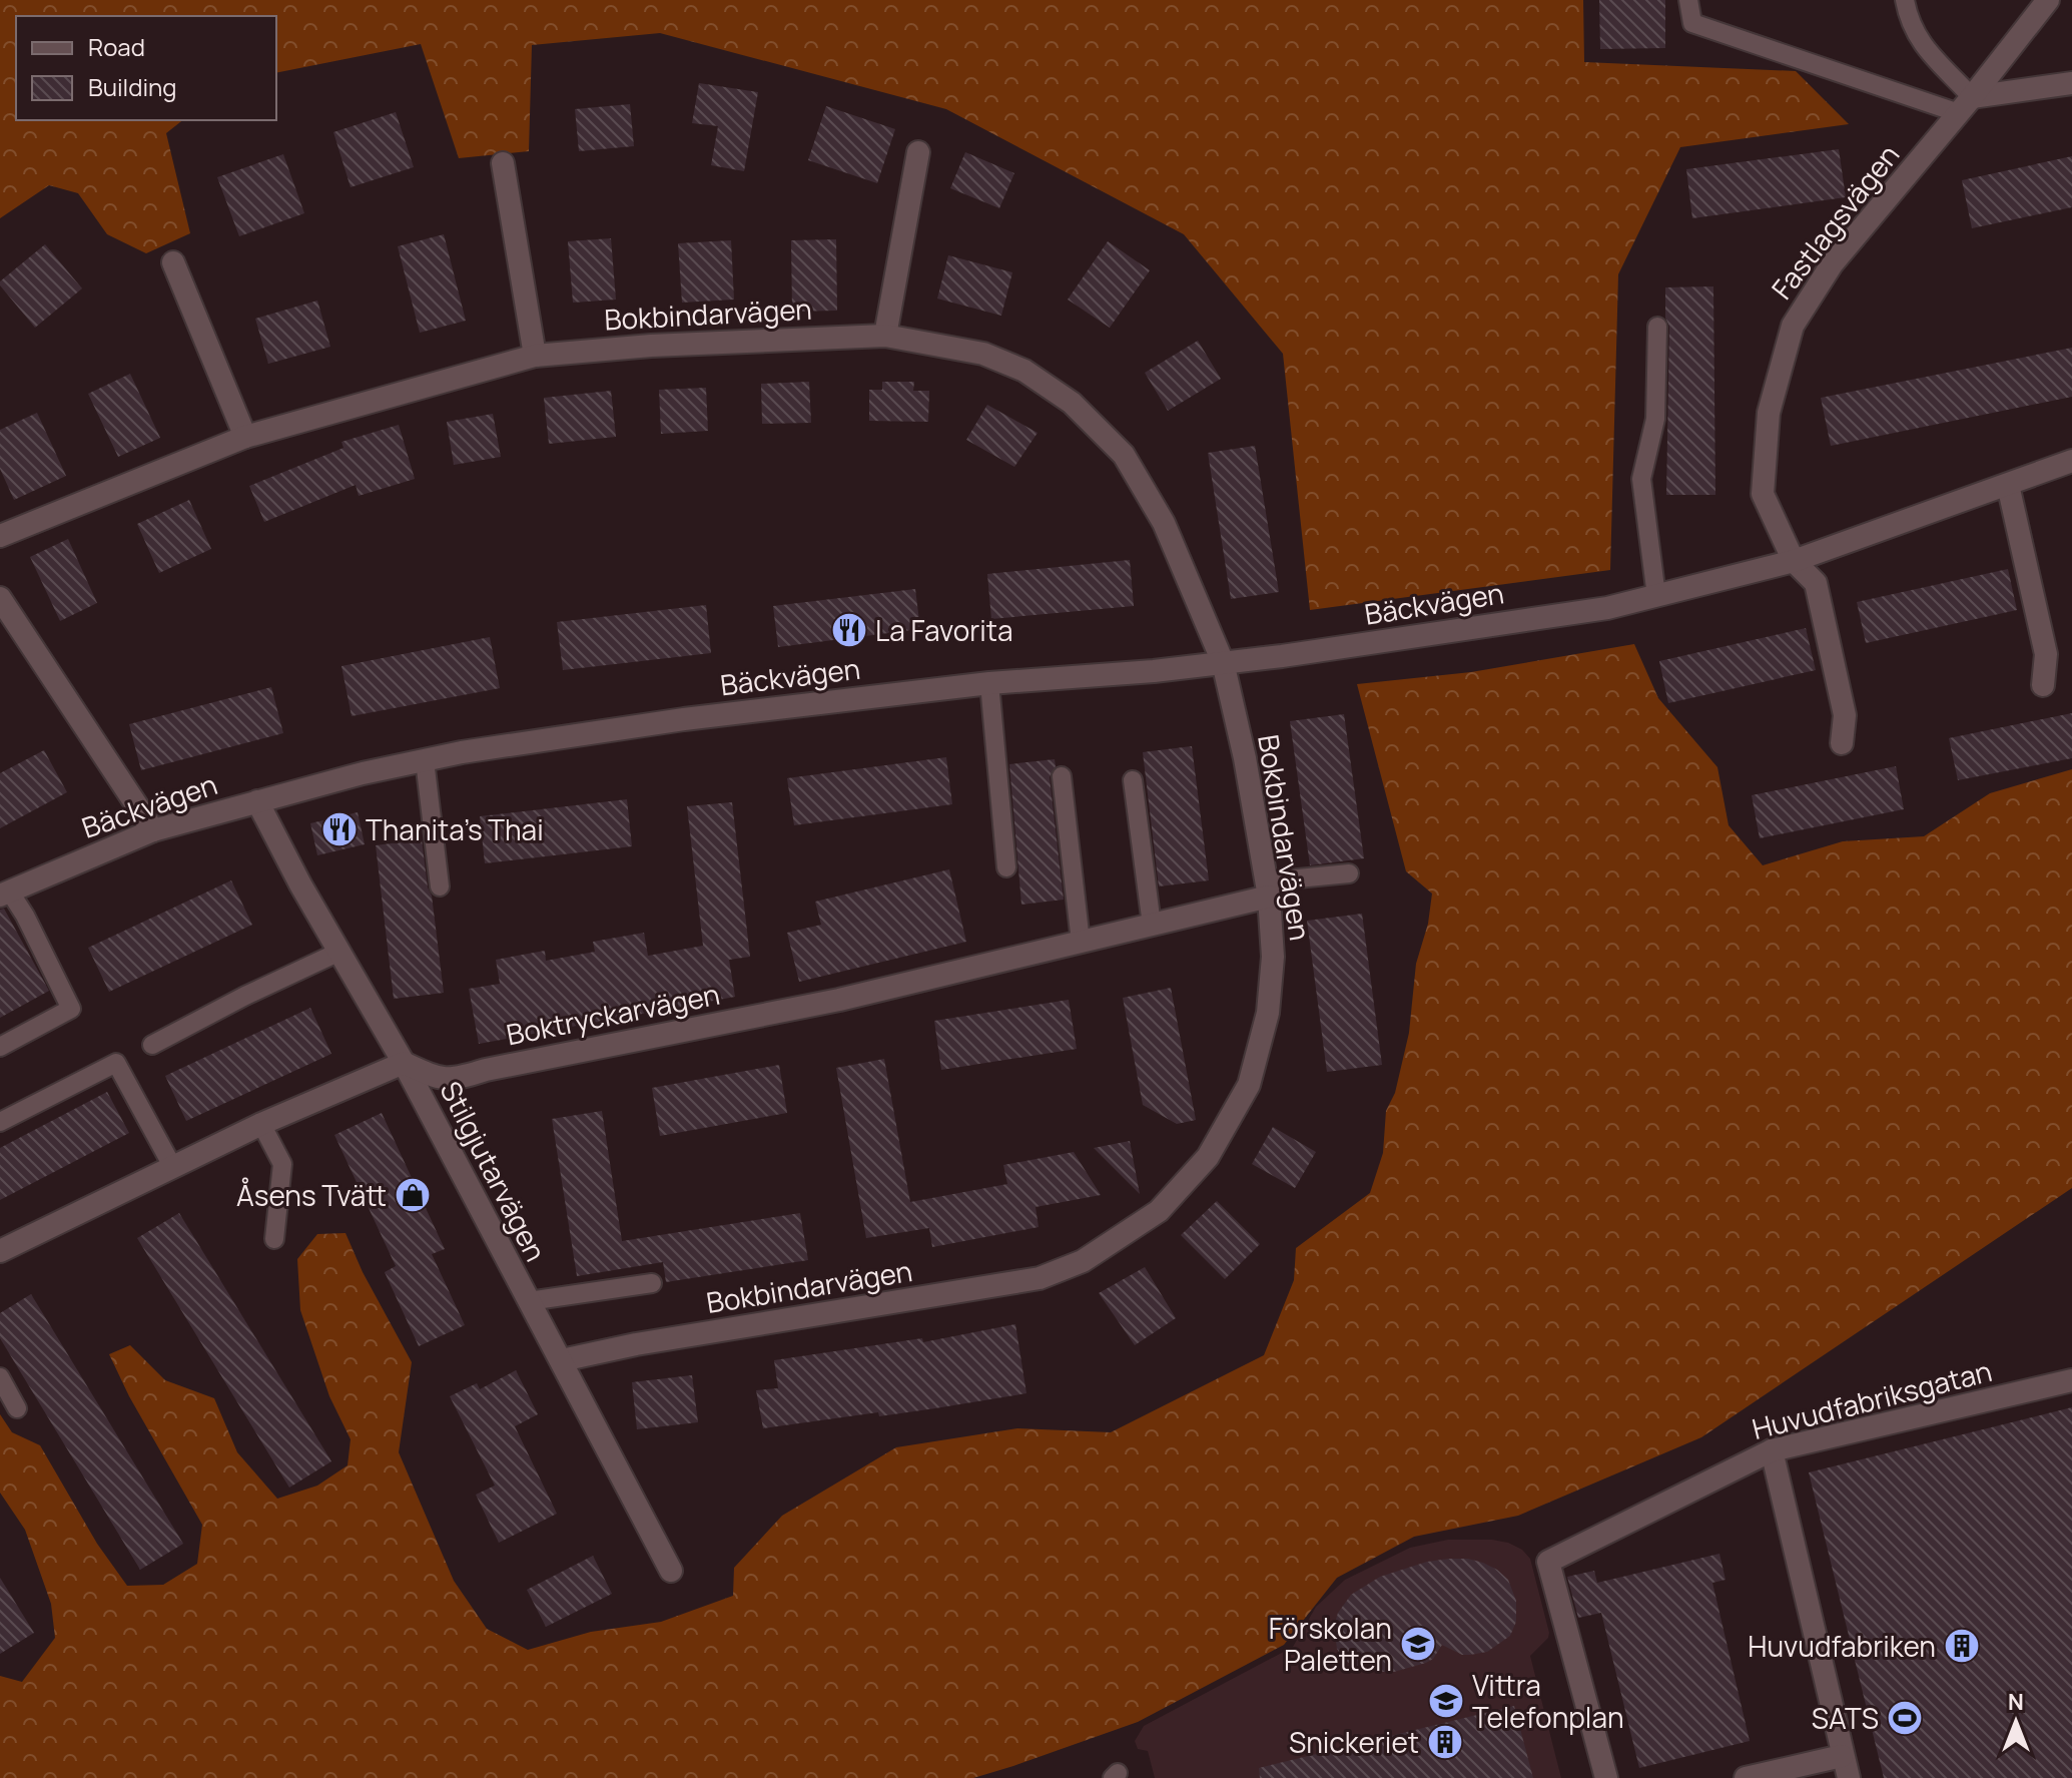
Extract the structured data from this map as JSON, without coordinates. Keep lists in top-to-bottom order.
{
  "streets": {
    "street": [
      "Fastlagsvägen",
      "Bokbindarvägen",
      "Bäckvägen",
      "Boktryckarvägen",
      "Stilgjutarvägen",
      "Huvudfabriksgatan"
    ]
  },
  "crossings": [
    ["Fastlagsvägen", "Bäckvägen"],
    ["Bokbindarvägen", "Bäckvägen"],
    ["Bokbindarvägen", "Boktryckarvägen"],
    ["Bokbindarvägen", "Stilgjutarvägen"],
    ["Bäckvägen", "Stilgjutarvägen"],
    ["Boktryckarvägen", "Stilgjutarvägen"]
  ],
  "places": {
    "restaurant": ["La Favorita", "Thanita's Thai"],
    "shop": ["Åsens Tvätt"],
    "school or university": ["Förskolan Paletten", "Vittra Telefonplan"],
    "building": ["Huvudfabriken", "Snickeriet"],
    "sports": ["SATS"]
  },
  "legend": ["Road", "Building"],
  "north": "top"
}
